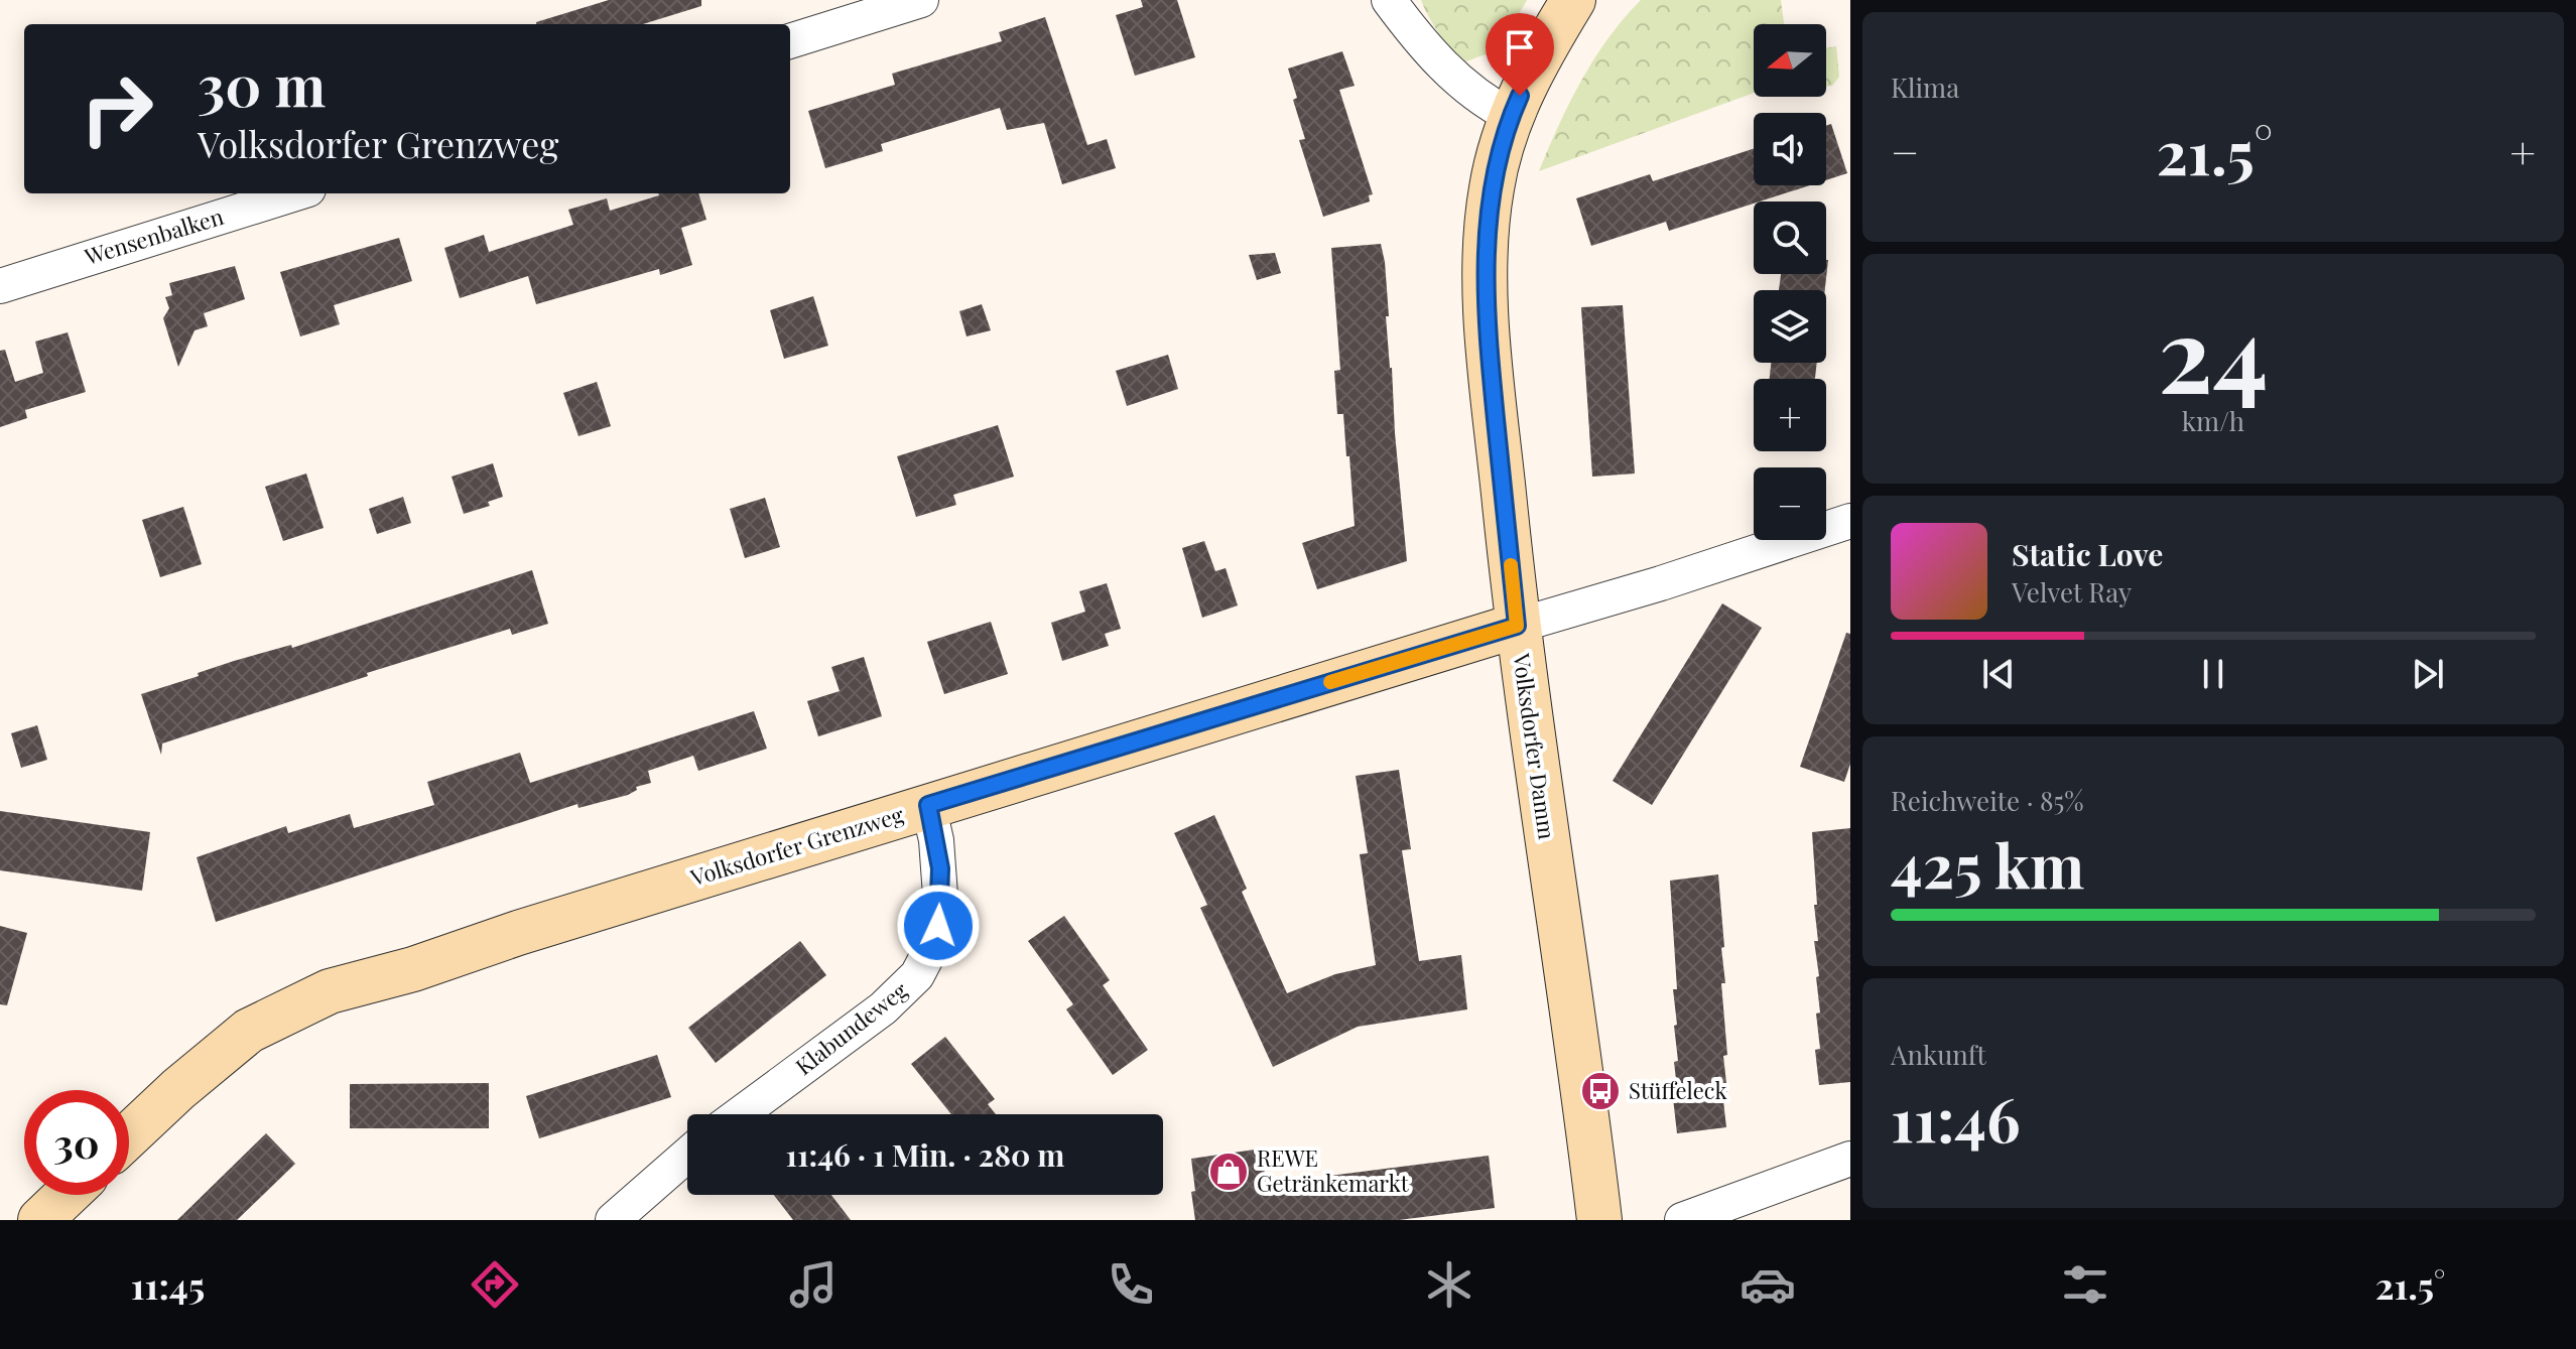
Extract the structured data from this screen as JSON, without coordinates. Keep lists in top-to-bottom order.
{
  "streets": {
    "street": [
      "Wensenbalken",
      "Volksdorfer Damm",
      "Volksdorfer Grenzweg",
      "Klabundeweg"
    ]
  },
  "crossings": [
    ["Volksdorfer Damm", "Volksdorfer Grenzweg"],
    ["Volksdorfer Grenzweg", "Klabundeweg"]
  ],
  "places": {
    "bus stop": ["Stüffeleck"],
    "shop": ["REWE Getränkemarkt"]
  },
  "north": "left",
  "page": {
    "tile": [
      "Klima",
      ["24", "km/h"],
      ["Reichweite · 85%", "425 km"],
      ["Ankunft", "11:46"]
    ],
    "map_buttons": ["+", "−"],
    "turn": ["30 m", "Volksdorfer Grenzweg"],
    "heat": ["−", "21.5°", "+"],
    "song": ["Static Love", "Velvet Ray"],
    "limit": "30",
    "trip": "11:46 · 1 Min. · 280 m",
    "tabs": ["11:45", "21.5°"]
  }
}
